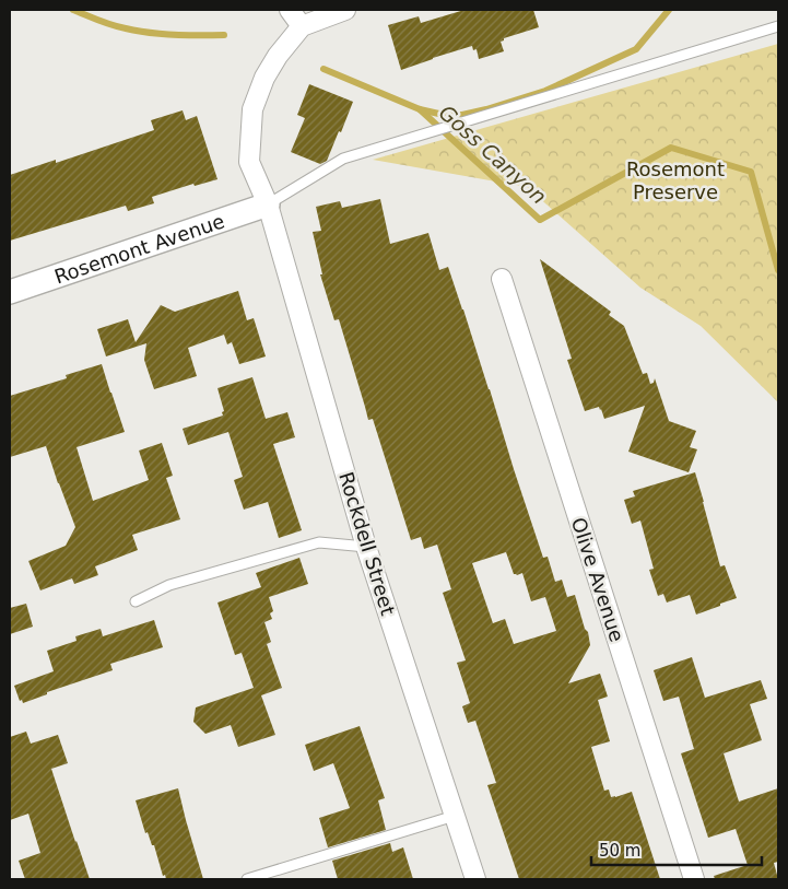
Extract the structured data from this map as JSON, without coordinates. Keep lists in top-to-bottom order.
{
  "streets": {
    "street": ["Rosemont Avenue", "Rockdell Street", "Olive Avenue"]
  },
  "crossings": [
    ["Rosemont Avenue", "Rockdell Street"]
  ],
  "water": ["Goss Canyon"],
  "parks": ["Rosemont Preserve"],
  "scale_bar": "50 m"
}
